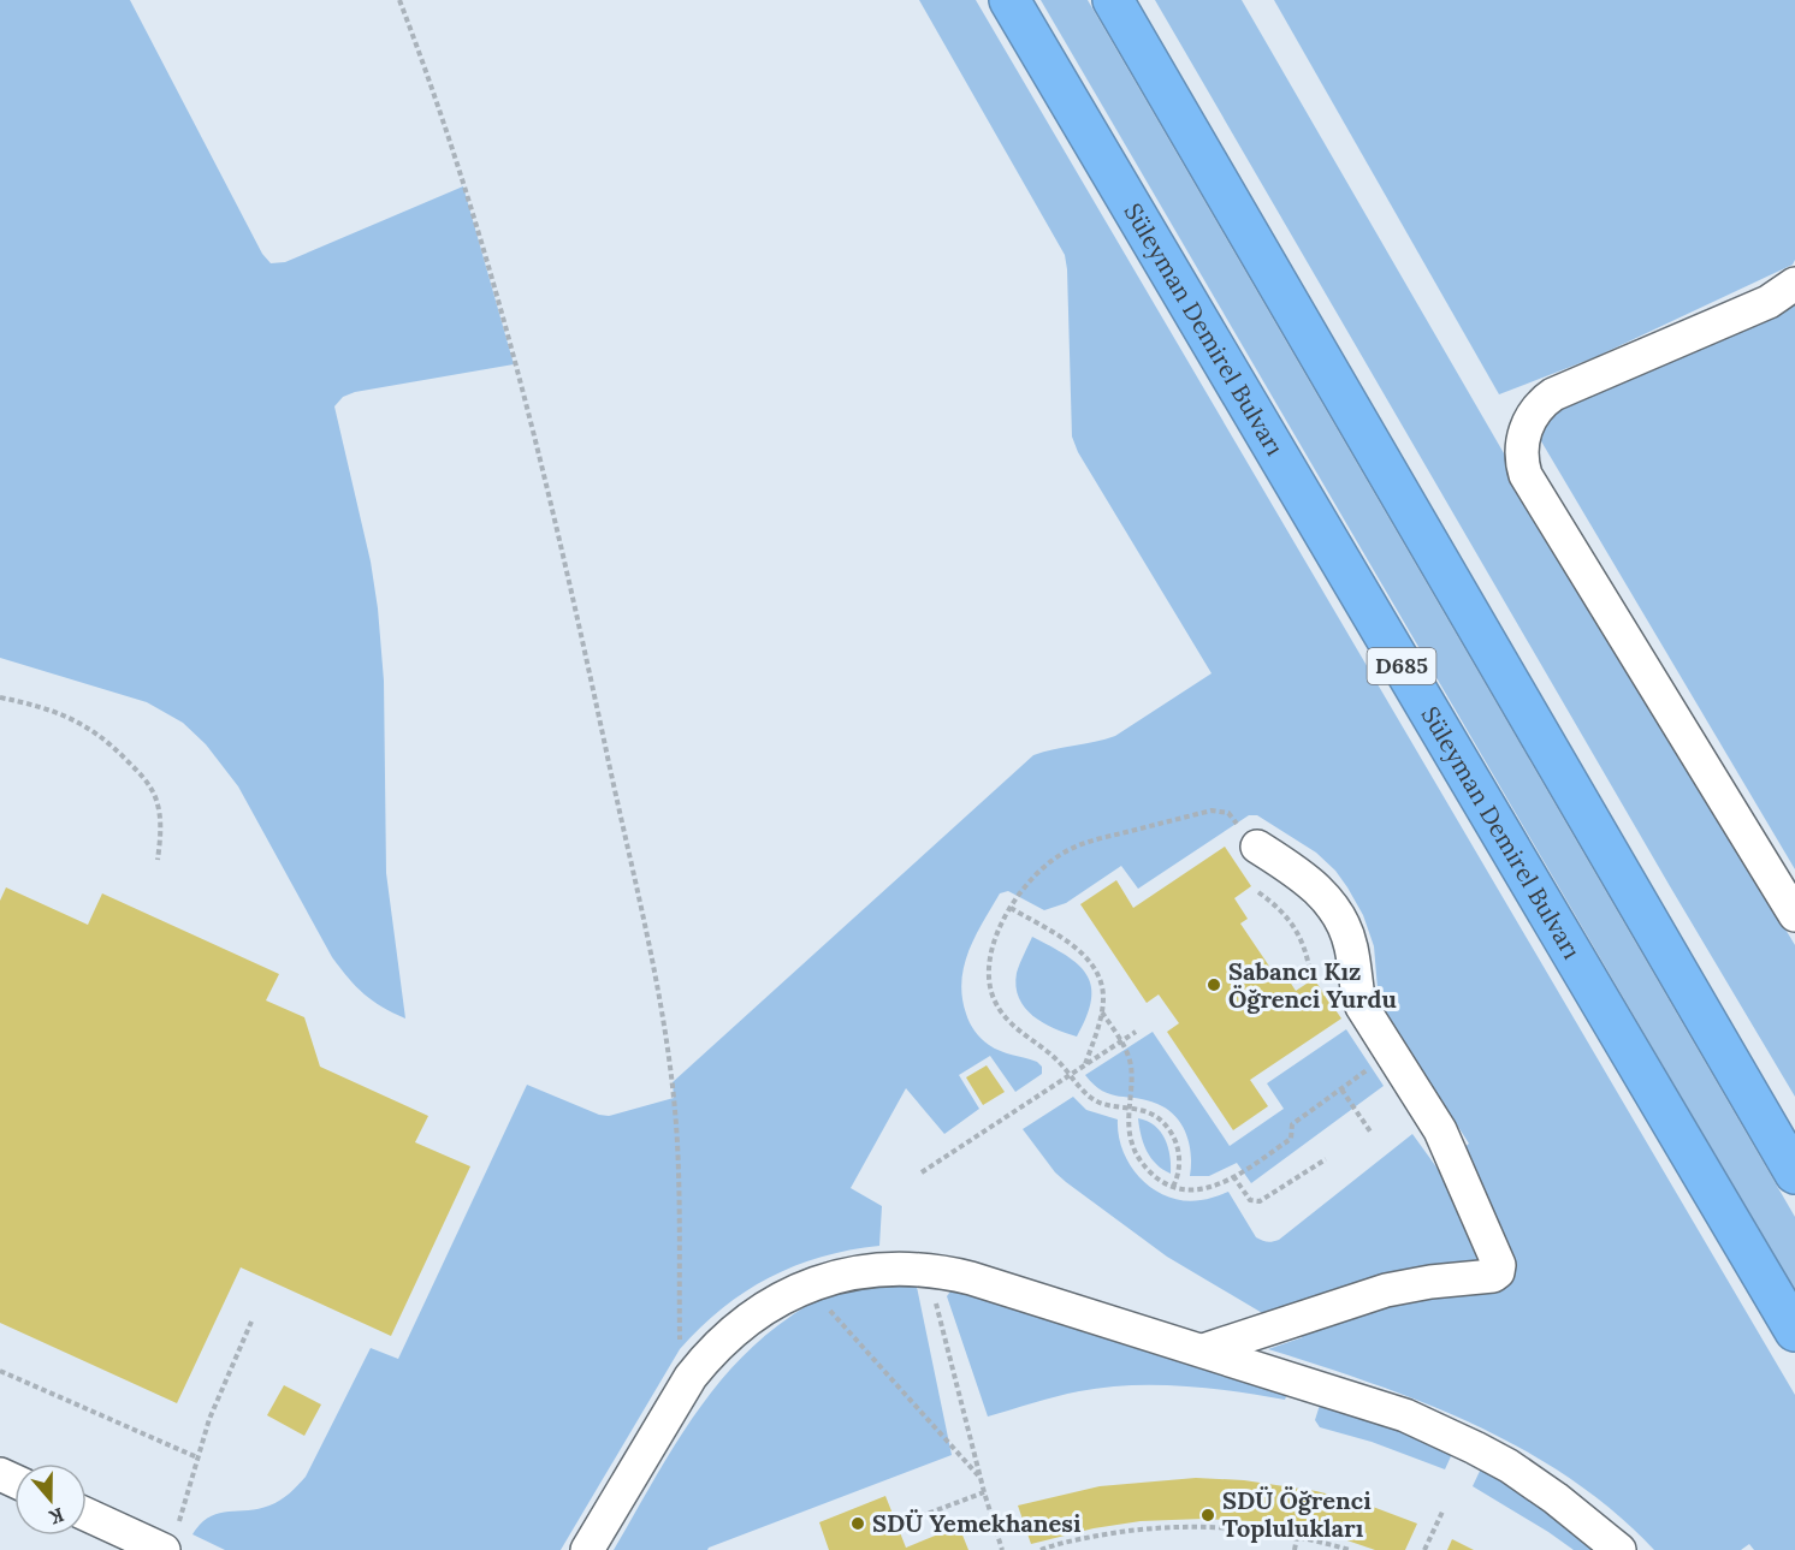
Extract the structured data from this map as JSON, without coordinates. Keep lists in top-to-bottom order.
{
  "streets": {
    "highway": ["Süleyman Demirel Bulvarı", "D685"]
  },
  "places": ["Sabancı Kız Öğrenci Yurdu", "SDÜ Öğrenci Toplulukları", "SDÜ Yemekhanesi"],
  "north": "bottom"
}
